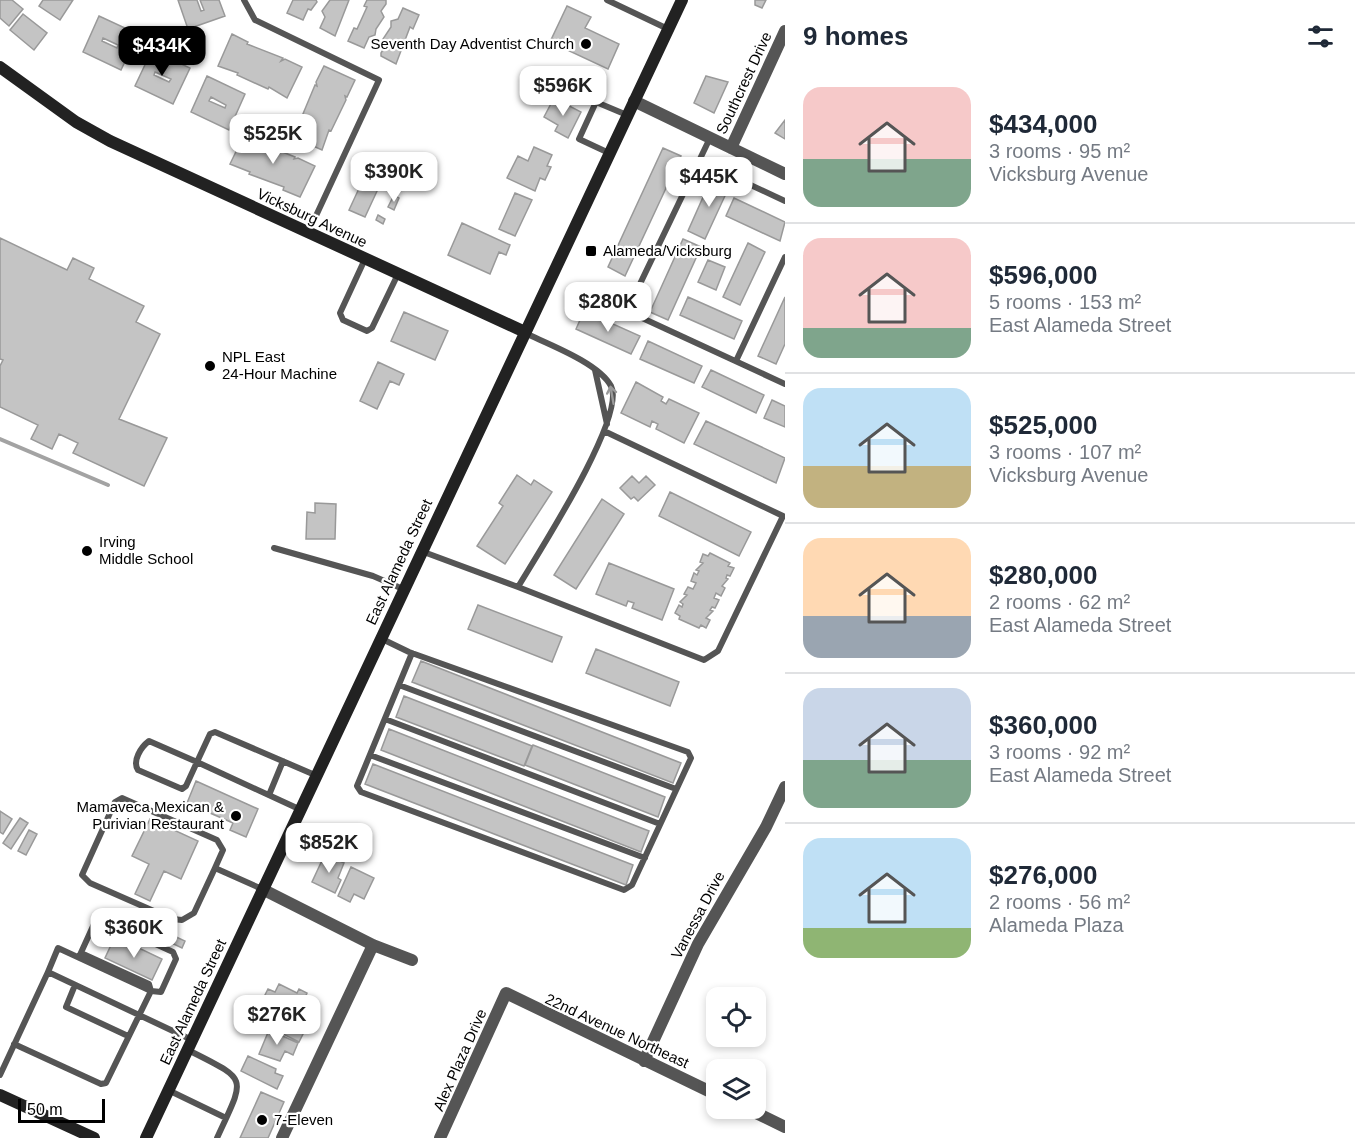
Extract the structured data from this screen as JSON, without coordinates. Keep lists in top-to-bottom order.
{
  "streets": {
    "street": [
      "Southcrest Drive",
      "Vicksburg Avenue",
      "East Alameda Street",
      "Vanessa Drive",
      "22nd Avenue Northeast",
      "Alex Plaza Drive"
    ]
  },
  "crossings": [
    ["Vicksburg Avenue", "East Alameda Street"],
    ["Vanessa Drive", "22nd Avenue Northeast"],
    ["22nd Avenue Northeast", "Alex Plaza Drive"]
  ],
  "places": {
    "other": [
      "Seventh Day Adventist Church",
      "NPL East 24-Hour Machine",
      "Irving Middle School",
      "Mamaveca Mexican & Purivian Restaurant",
      "7-Eleven"
    ],
    "transit": ["Alameda/Vicksburg"]
  },
  "scale_bar": "50 m",
  "page": {
    "heading": "9 homes",
    "price": [
      "$434K",
      "$596K",
      "$525K",
      "$390K",
      "$445K",
      "$280K",
      "$852K",
      "$360K",
      "$276K"
    ],
    "list": [
      {
        "name": "$434,000",
        "note": "3 rooms · 95 m² · Vicksburg Avenue"
      },
      {
        "name": "$596,000",
        "note": "5 rooms · 153 m² · East Alameda Street"
      },
      {
        "name": "$525,000",
        "note": "3 rooms · 107 m² · Vicksburg Avenue"
      },
      {
        "name": "$280,000",
        "note": "2 rooms · 62 m² · East Alameda Street"
      },
      {
        "name": "$360,000",
        "note": "3 rooms · 92 m² · East Alameda Street"
      },
      {
        "name": "$276,000",
        "note": "2 rooms · 56 m² · Alameda Plaza"
      }
    ],
    "scale": "50 m"
  }
}
